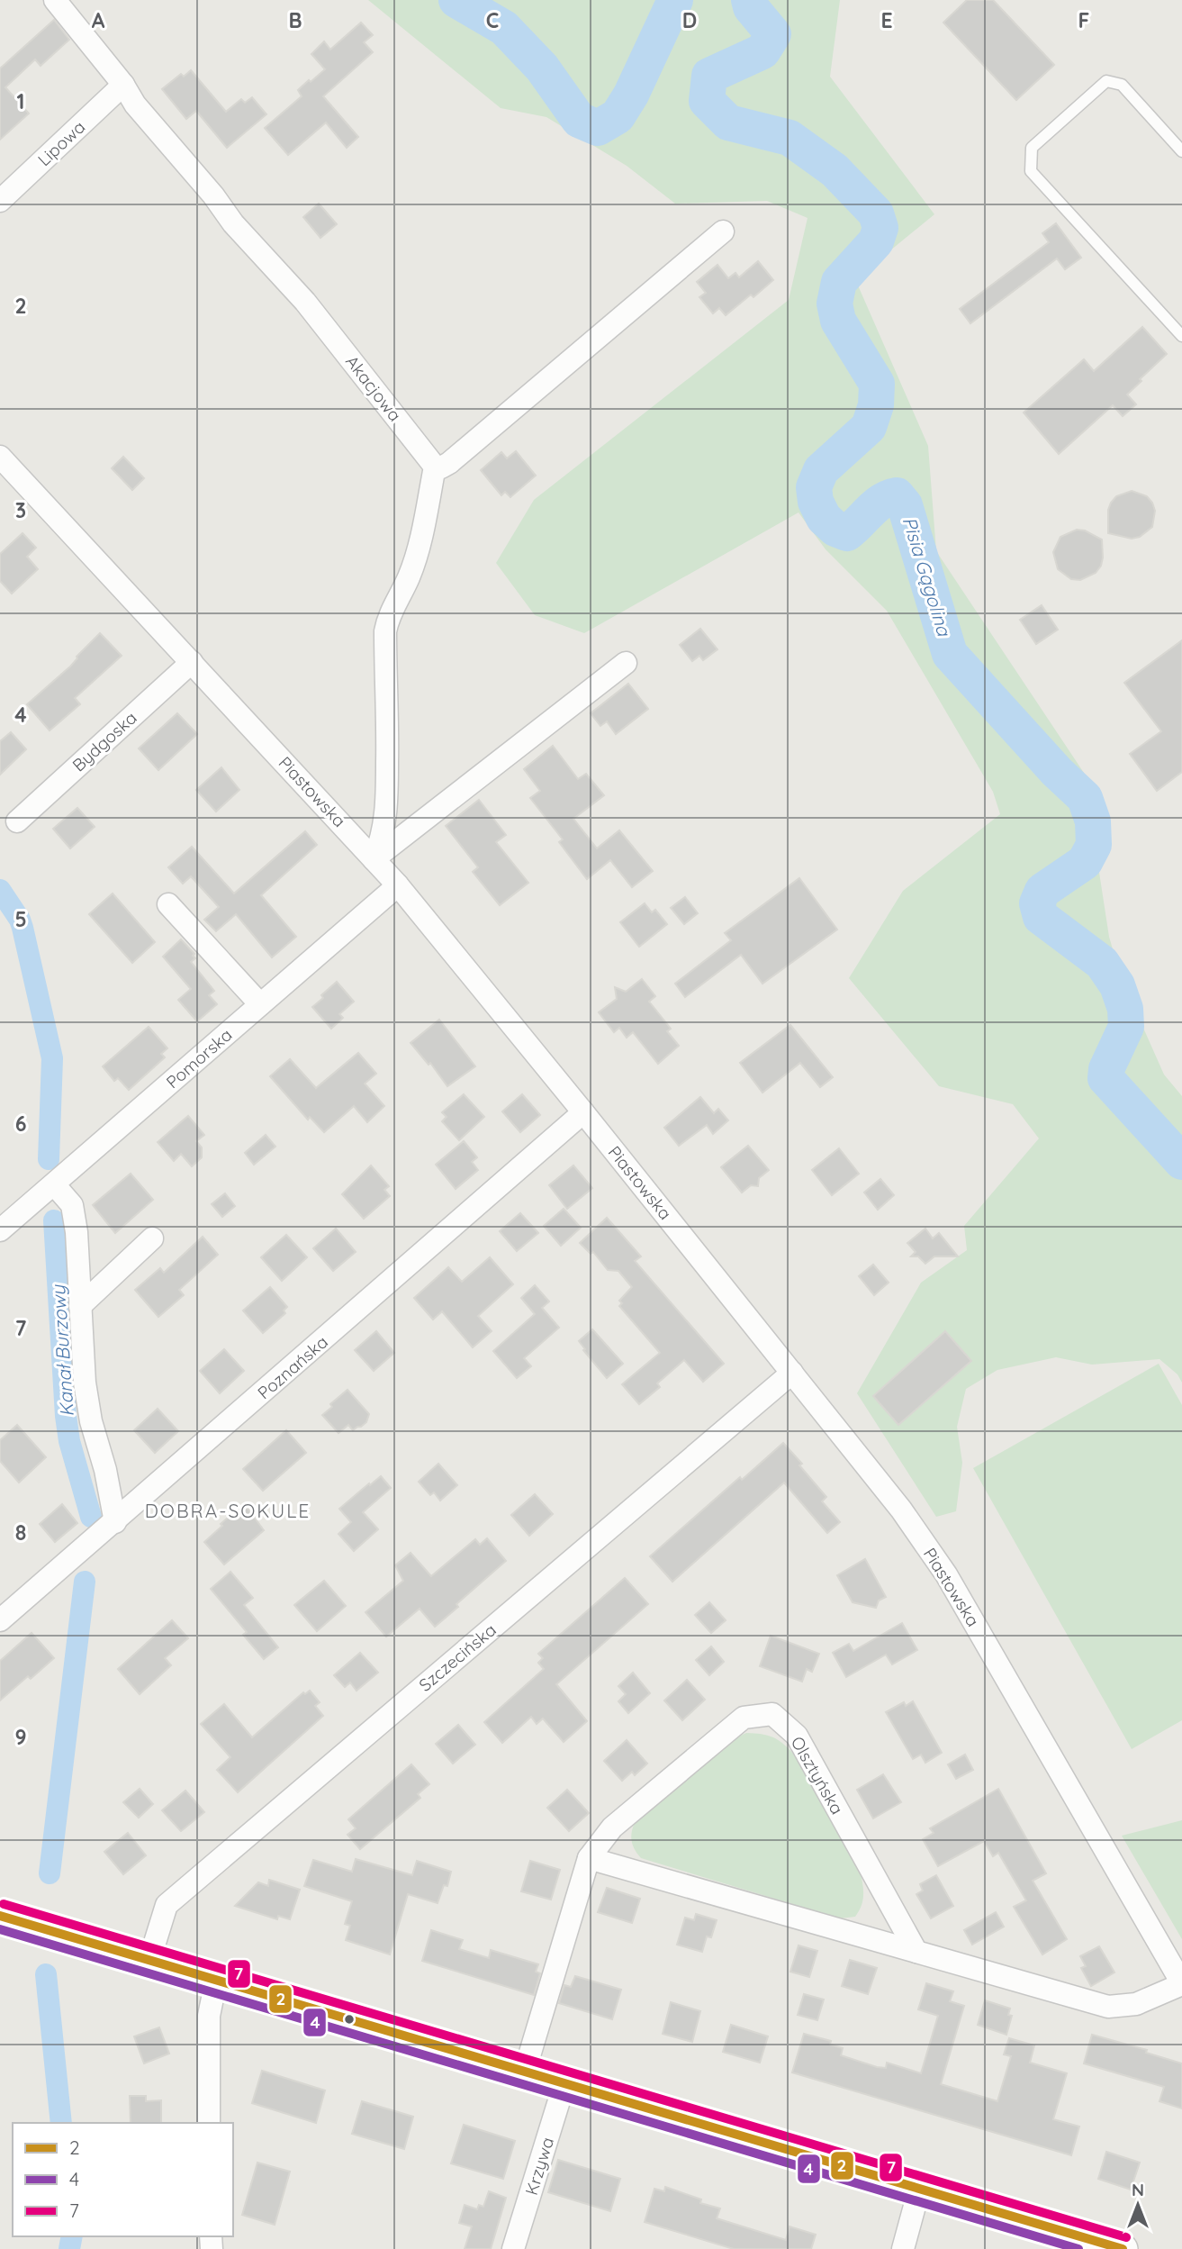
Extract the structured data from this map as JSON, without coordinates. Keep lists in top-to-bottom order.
{
  "streets": {
    "street": [
      "Lipowa",
      "Akacjowa",
      "Bydgoska",
      "Piastowska",
      "Pomorska",
      "Poznańska",
      "Szczecińska",
      "Olsztyńska",
      "Krzywa"
    ]
  },
  "crossings": [
    ["Lipowa", "Akacjowa"],
    ["Bydgoska", "Piastowska"],
    ["Piastowska", "Pomorska"],
    ["Piastowska", "Poznańska"],
    ["Piastowska", "Szczecińska"]
  ],
  "districts": ["DOBRA-SOKULE"],
  "water": ["Pisia Gągolina", "Kanał Burzowy"],
  "lines": ["transit line 7", "transit line 2", "transit line 4"],
  "legend": ["2", "4", "7"],
  "north": "top",
  "grid": {
    "columns": [
      "A",
      "B",
      "C",
      "D",
      "E",
      "F"
    ],
    "rows": [
      "1",
      "2",
      "3",
      "4",
      "5",
      "6",
      "7",
      "8",
      "9"
    ]
  }
}
